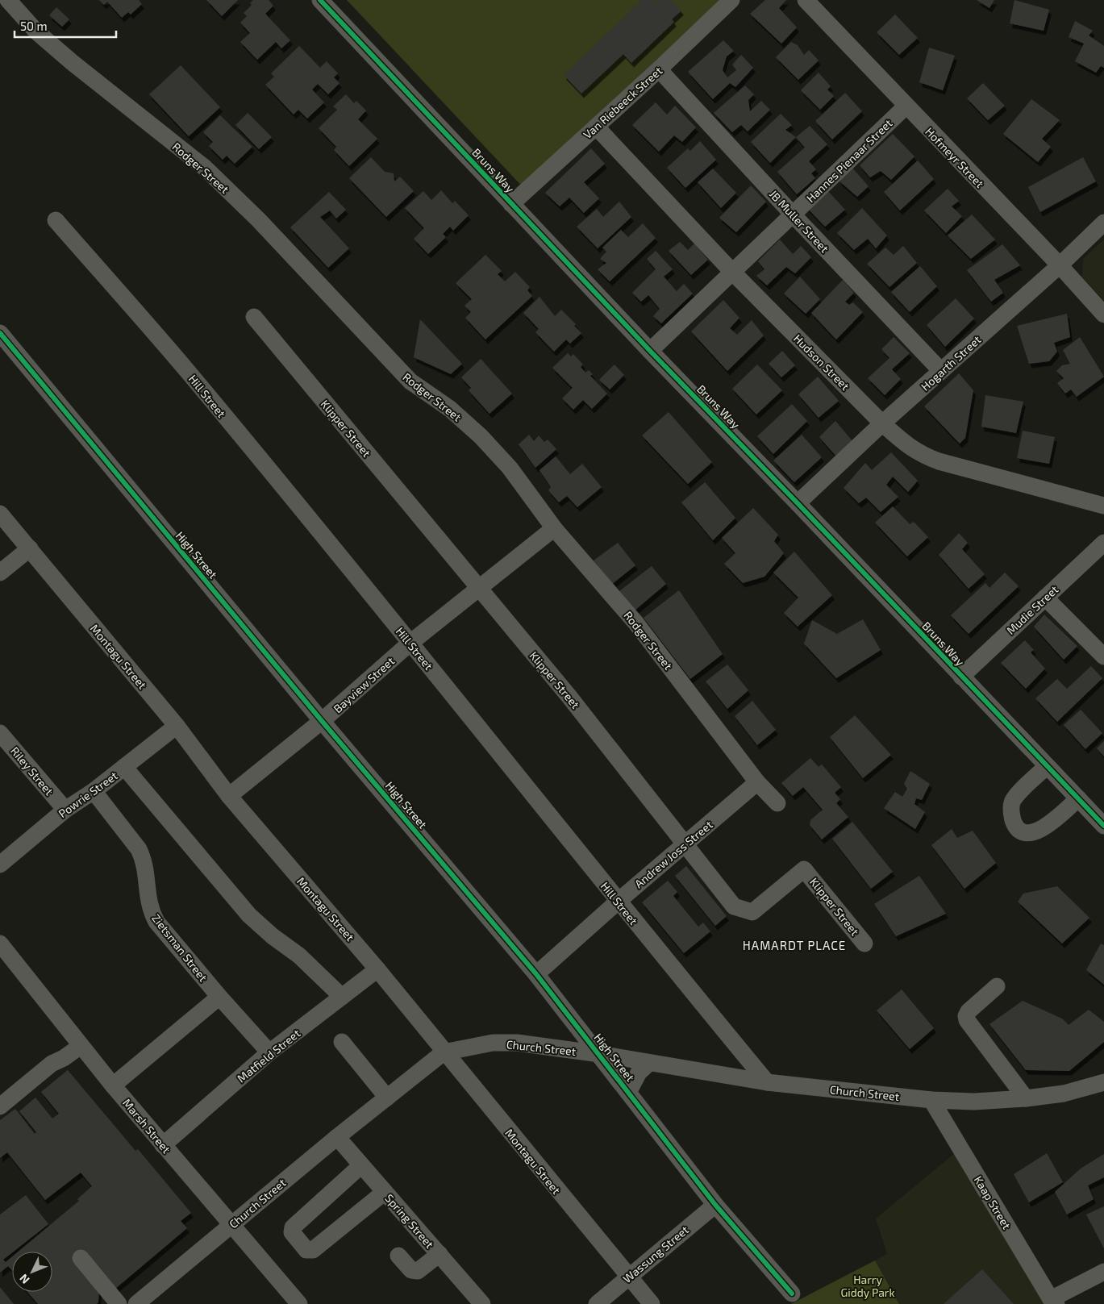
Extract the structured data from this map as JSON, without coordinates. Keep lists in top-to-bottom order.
{
  "streets": {
    "street": [
      "Van Riebeeck Street",
      "Hofmeyr Street",
      "Hannes Pienaar Street",
      "Rodger Street",
      "Bruns Way",
      "JB Muller Street",
      "Hudson Street",
      "Hogarth Street",
      "Hill Street",
      "Klipper Street",
      "High Street",
      "Mudie Street",
      "Montagu Street",
      "Bayview Street",
      "Riley Street",
      "Powrie Street",
      "Andrew Joss Street",
      "Zietsman Street",
      "Church Street",
      "Matfield Street",
      "Marsh Street",
      "Kaap Street",
      "Spring Street",
      "Wassung Street"
    ]
  },
  "crossings": [
    ["Van Riebeeck Street", "Bruns Way"],
    ["Van Riebeeck Street", "JB Muller Street"],
    ["Van Riebeeck Street", "Hudson Street"],
    ["Hofmeyr Street", "Hannes Pienaar Street"],
    ["Hofmeyr Street", "Hogarth Street"],
    ["Hannes Pienaar Street", "Bruns Way"],
    ["Hannes Pienaar Street", "JB Muller Street"],
    ["Hannes Pienaar Street", "Hudson Street"],
    ["Rodger Street", "Bayview Street"],
    ["Rodger Street", "Andrew Joss Street"],
    ["Bruns Way", "Hogarth Street"],
    ["Bruns Way", "Mudie Street"],
    ["JB Muller Street", "Hogarth Street"],
    ["Hudson Street", "Hogarth Street"],
    ["Hill Street", "Bayview Street"],
    ["Hill Street", "Andrew Joss Street"],
    ["Hill Street", "Church Street"],
    ["Klipper Street", "Bayview Street"],
    ["Klipper Street", "Andrew Joss Street"],
    ["High Street", "Bayview Street"],
    ["High Street", "Andrew Joss Street"],
    ["High Street", "Church Street"],
    ["High Street", "Wassung Street"],
    ["Montagu Street", "Bayview Street"],
    ["Montagu Street", "Powrie Street"],
    ["Montagu Street", "Church Street"],
    ["Montagu Street", "Matfield Street"],
    ["Montagu Street", "Wassung Street"],
    ["Riley Street", "Powrie Street"],
    ["Powrie Street", "Zietsman Street"],
    ["Zietsman Street", "Matfield Street"],
    ["Church Street", "Marsh Street"],
    ["Church Street", "Kaap Street"],
    ["Church Street", "Spring Street"],
    ["Matfield Street", "Marsh Street"]
  ],
  "districts": ["HAMARDT PLACE"],
  "parks": ["Harry Giddy Park"],
  "scale_bar": "50 m",
  "north": "bottom left"
}
